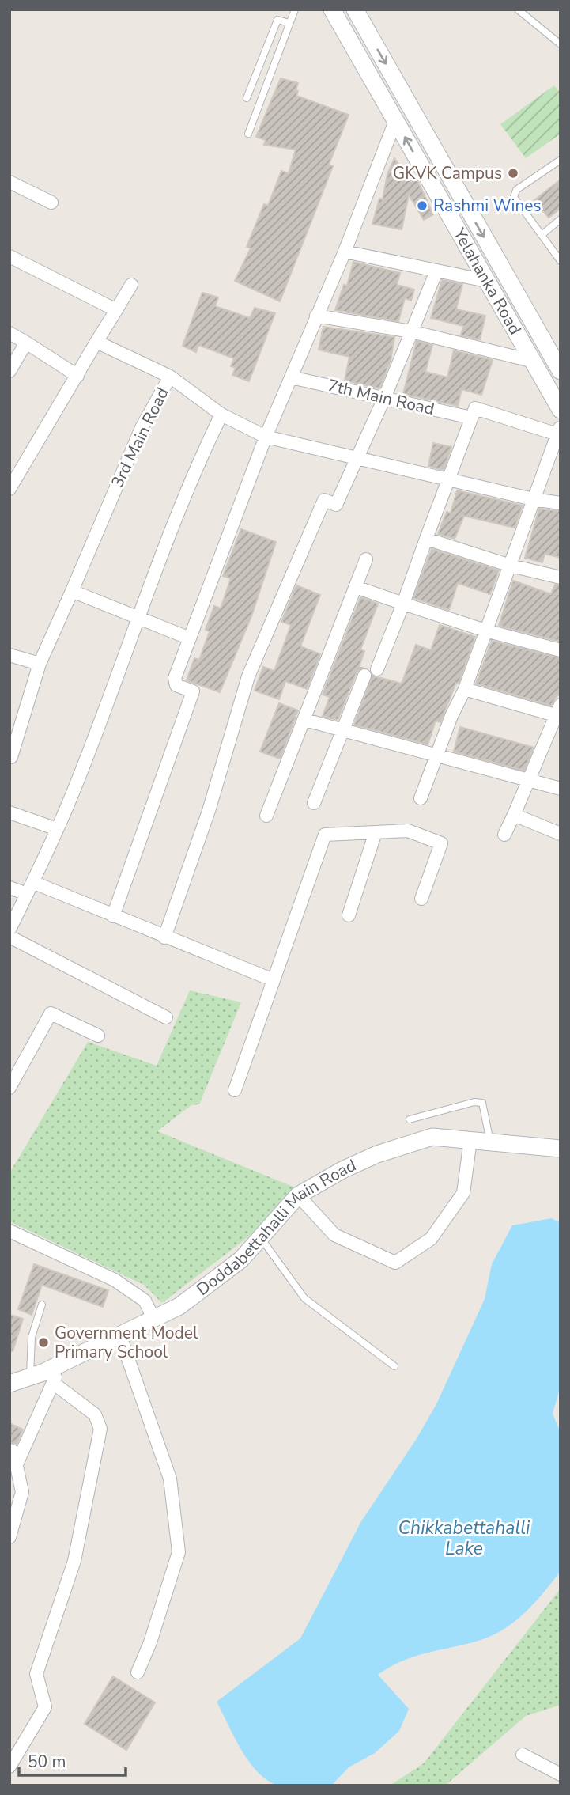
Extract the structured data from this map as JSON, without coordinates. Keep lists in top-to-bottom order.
{
  "streets": {
    "main road": ["Yelahanka Road", "Doddabettahalli Main Road"],
    "street": ["7th Main Road", "3rd Main Road"]
  },
  "water": ["Chikkabettahalli Lake"],
  "places": ["GKVK Campus", "Rashmi Wines", "Government Model Primary School"],
  "scale_bar": "50 m"
}
